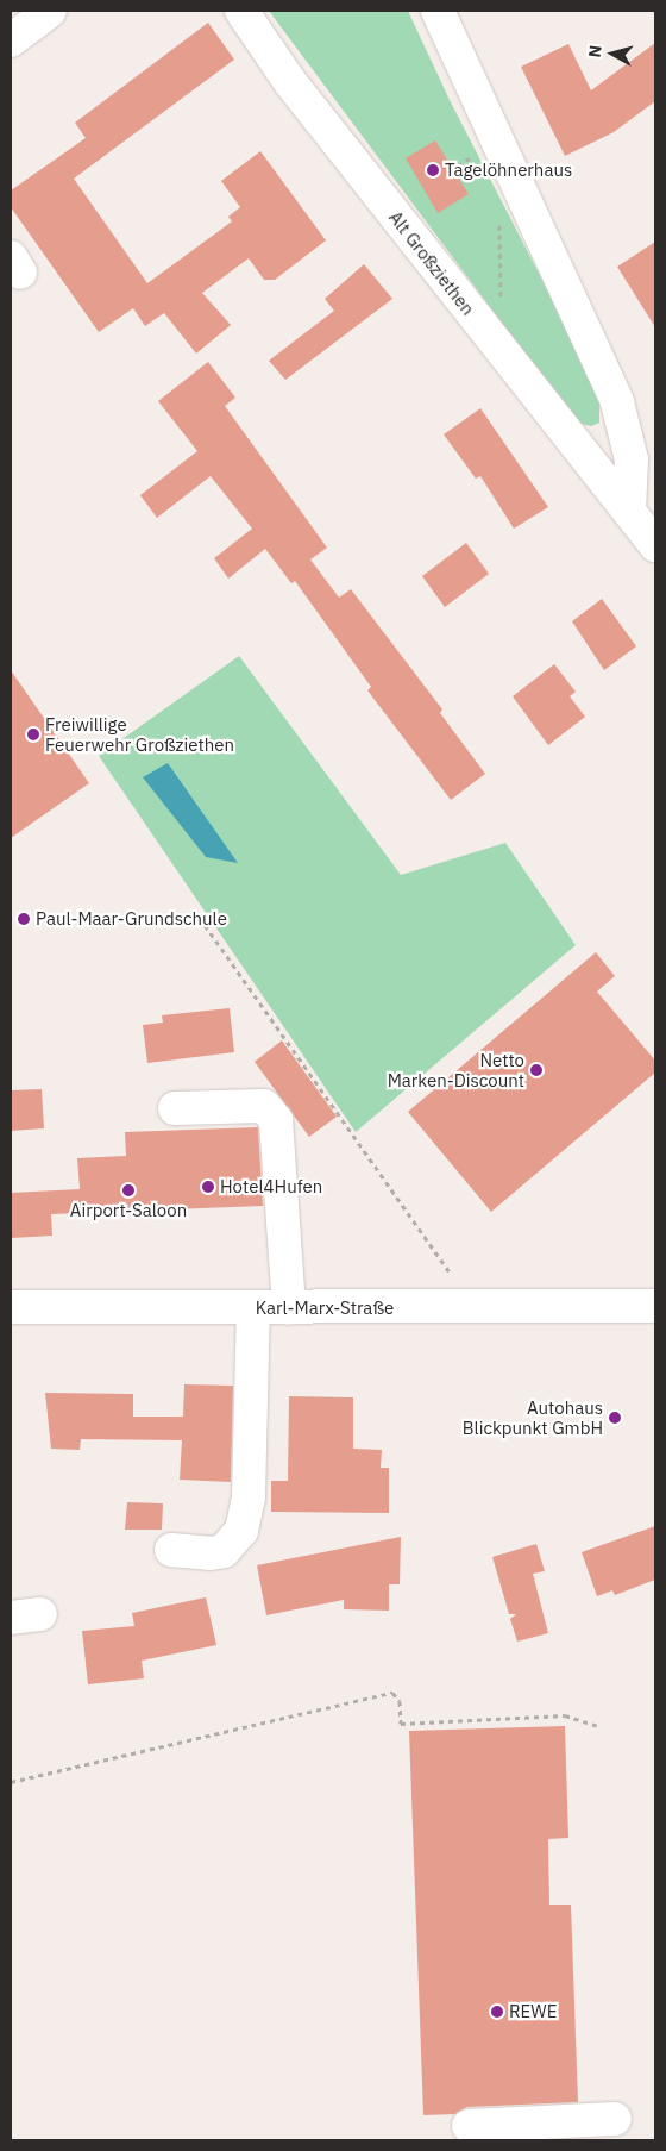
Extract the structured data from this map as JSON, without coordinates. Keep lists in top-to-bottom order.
{
  "streets": {
    "street": ["Alt Großziethen", "Karl-Marx-Straße"]
  },
  "places": [
    "Tagelöhnerhaus",
    "Freiwillige Feuerwehr Großziethen",
    "Paul-Maar-Grundschule",
    "Netto Marken-Discount",
    "Hotel4Hufen",
    "Airport-Saloon",
    "Autohaus Blickpunkt GmbH",
    "REWE"
  ],
  "north": "left"
}
